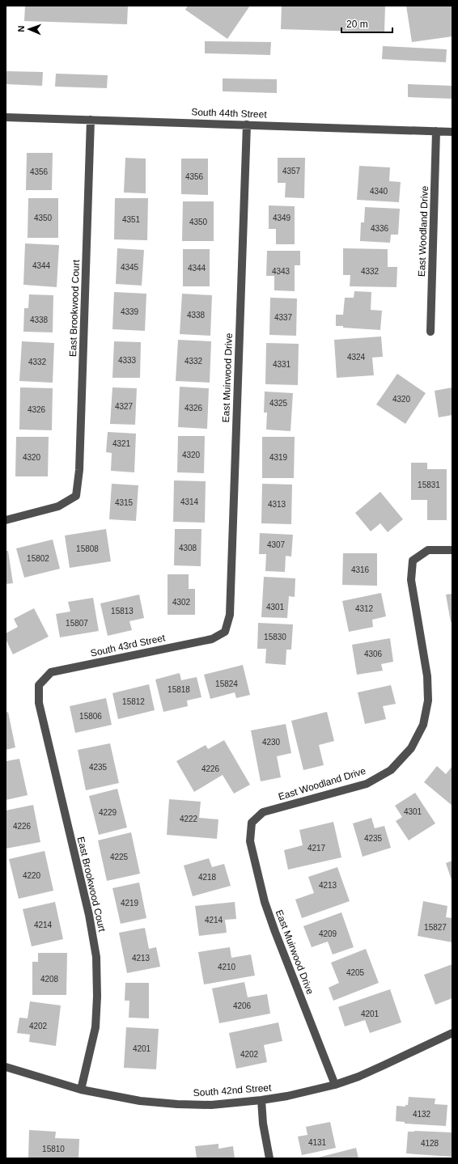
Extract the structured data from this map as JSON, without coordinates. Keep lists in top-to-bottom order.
{
  "streets": {
    "street": [
      "South 44th Street",
      "East Woodland Drive",
      "East Brookwood Court",
      "East Muirwood Drive",
      "South 43rd Street",
      "South 42nd Street"
    ]
  },
  "crossings": [
    ["South 44th Street", "East Woodland Drive"],
    ["South 44th Street", "East Brookwood Court"],
    ["South 44th Street", "East Muirwood Drive"],
    ["East Woodland Drive", "East Muirwood Drive"],
    ["East Brookwood Court", "South 43rd Street"],
    ["East Brookwood Court", "South 42nd Street"],
    ["East Muirwood Drive", "South 43rd Street"],
    ["East Muirwood Drive", "South 42nd Street"]
  ],
  "house_numbers": [
    "4357",
    "4356",
    "4356",
    "4340",
    "4350",
    "4349",
    "4351",
    "4350",
    "4336",
    "4344",
    "4345",
    "4344",
    "4343",
    "4332",
    "4339",
    "4338",
    "4337",
    "4338",
    "4324",
    "4333",
    "4332",
    "4332",
    "4331",
    "4320",
    "4325",
    "4327",
    "4326",
    "4326",
    "4321",
    "4320",
    "4320",
    "4319",
    "15831",
    "4314",
    "4315",
    "4313",
    "4307",
    "4308",
    "15808",
    "15802",
    "4316",
    "4302",
    "4301",
    "4312",
    "15813",
    "15807",
    "15830",
    "4306",
    "15824",
    "15818",
    "15812",
    "15806",
    "4230",
    "4235",
    "4226",
    "4301",
    "4229",
    "4222",
    "4226",
    "4235",
    "4217",
    "4225",
    "4220",
    "4218",
    "4213",
    "4219",
    "4214",
    "4214",
    "15827",
    "4209",
    "4213",
    "4210",
    "4205",
    "4208",
    "4206",
    "4201",
    "4202",
    "4201",
    "4202",
    "4132",
    "4131",
    "4128",
    "15810"
  ],
  "scale_bar": "20 m",
  "north": "left"
}
